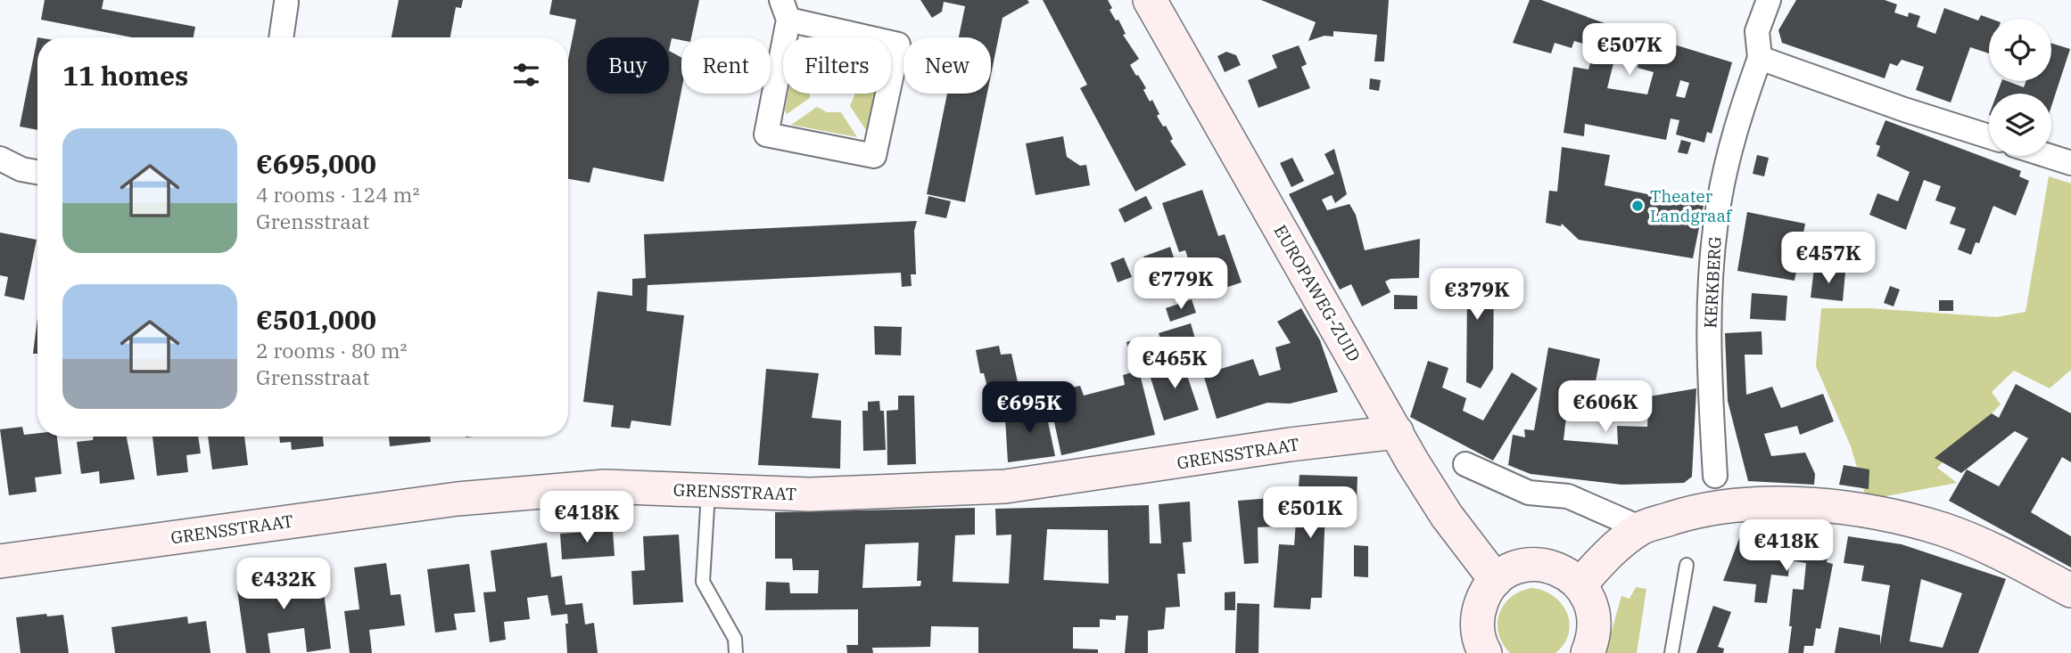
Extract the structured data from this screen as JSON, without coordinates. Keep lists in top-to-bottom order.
{
  "streets": {
    "main road": ["EUROPAWEG-ZUID", "GRENSSTRAAT"],
    "street": ["KERKBERG"]
  },
  "crossings": [
    ["EUROPAWEG-ZUID", "GRENSSTRAAT"]
  ],
  "places": ["Theater Landgraaf"],
  "page": {
    "price": [
      "€507K",
      "€457K",
      "€779K",
      "€379K",
      "€465K",
      "€606K",
      "€695K",
      "€501K",
      "€418K",
      "€418K",
      "€432K"
    ],
    "chip": [
      "Buy",
      "Rent",
      "Filters",
      "New"
    ],
    "heading": "11 homes",
    "list": [
      {
        "name": "€695,000",
        "note": "4 rooms · 124 m² · Grensstraat"
      },
      {
        "name": "€501,000",
        "note": "2 rooms · 80 m² · Grensstraat"
      }
    ]
  }
}
